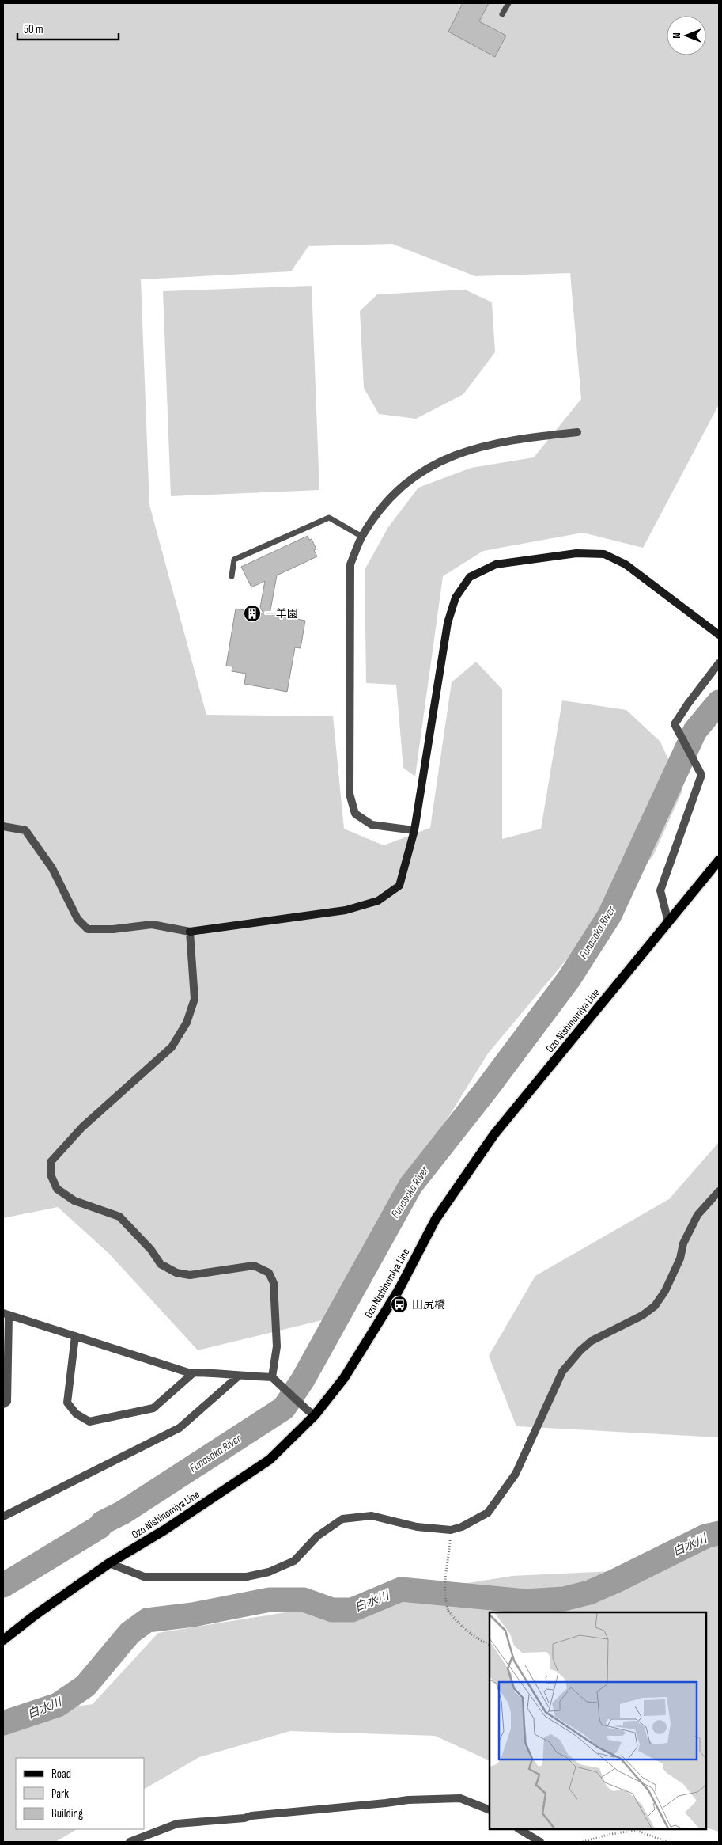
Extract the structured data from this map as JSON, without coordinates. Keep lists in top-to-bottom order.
{
  "streets": {
    "main road": ["Ozo Nishinomiya Line"]
  },
  "water": ["Funasaka River", "白水川"],
  "places": {
    "building": ["一羊園"],
    "bus stop": ["田尻橋"]
  },
  "legend": ["Road", "Park", "Building"],
  "scale_bar": "50 m",
  "north": "left"
}
